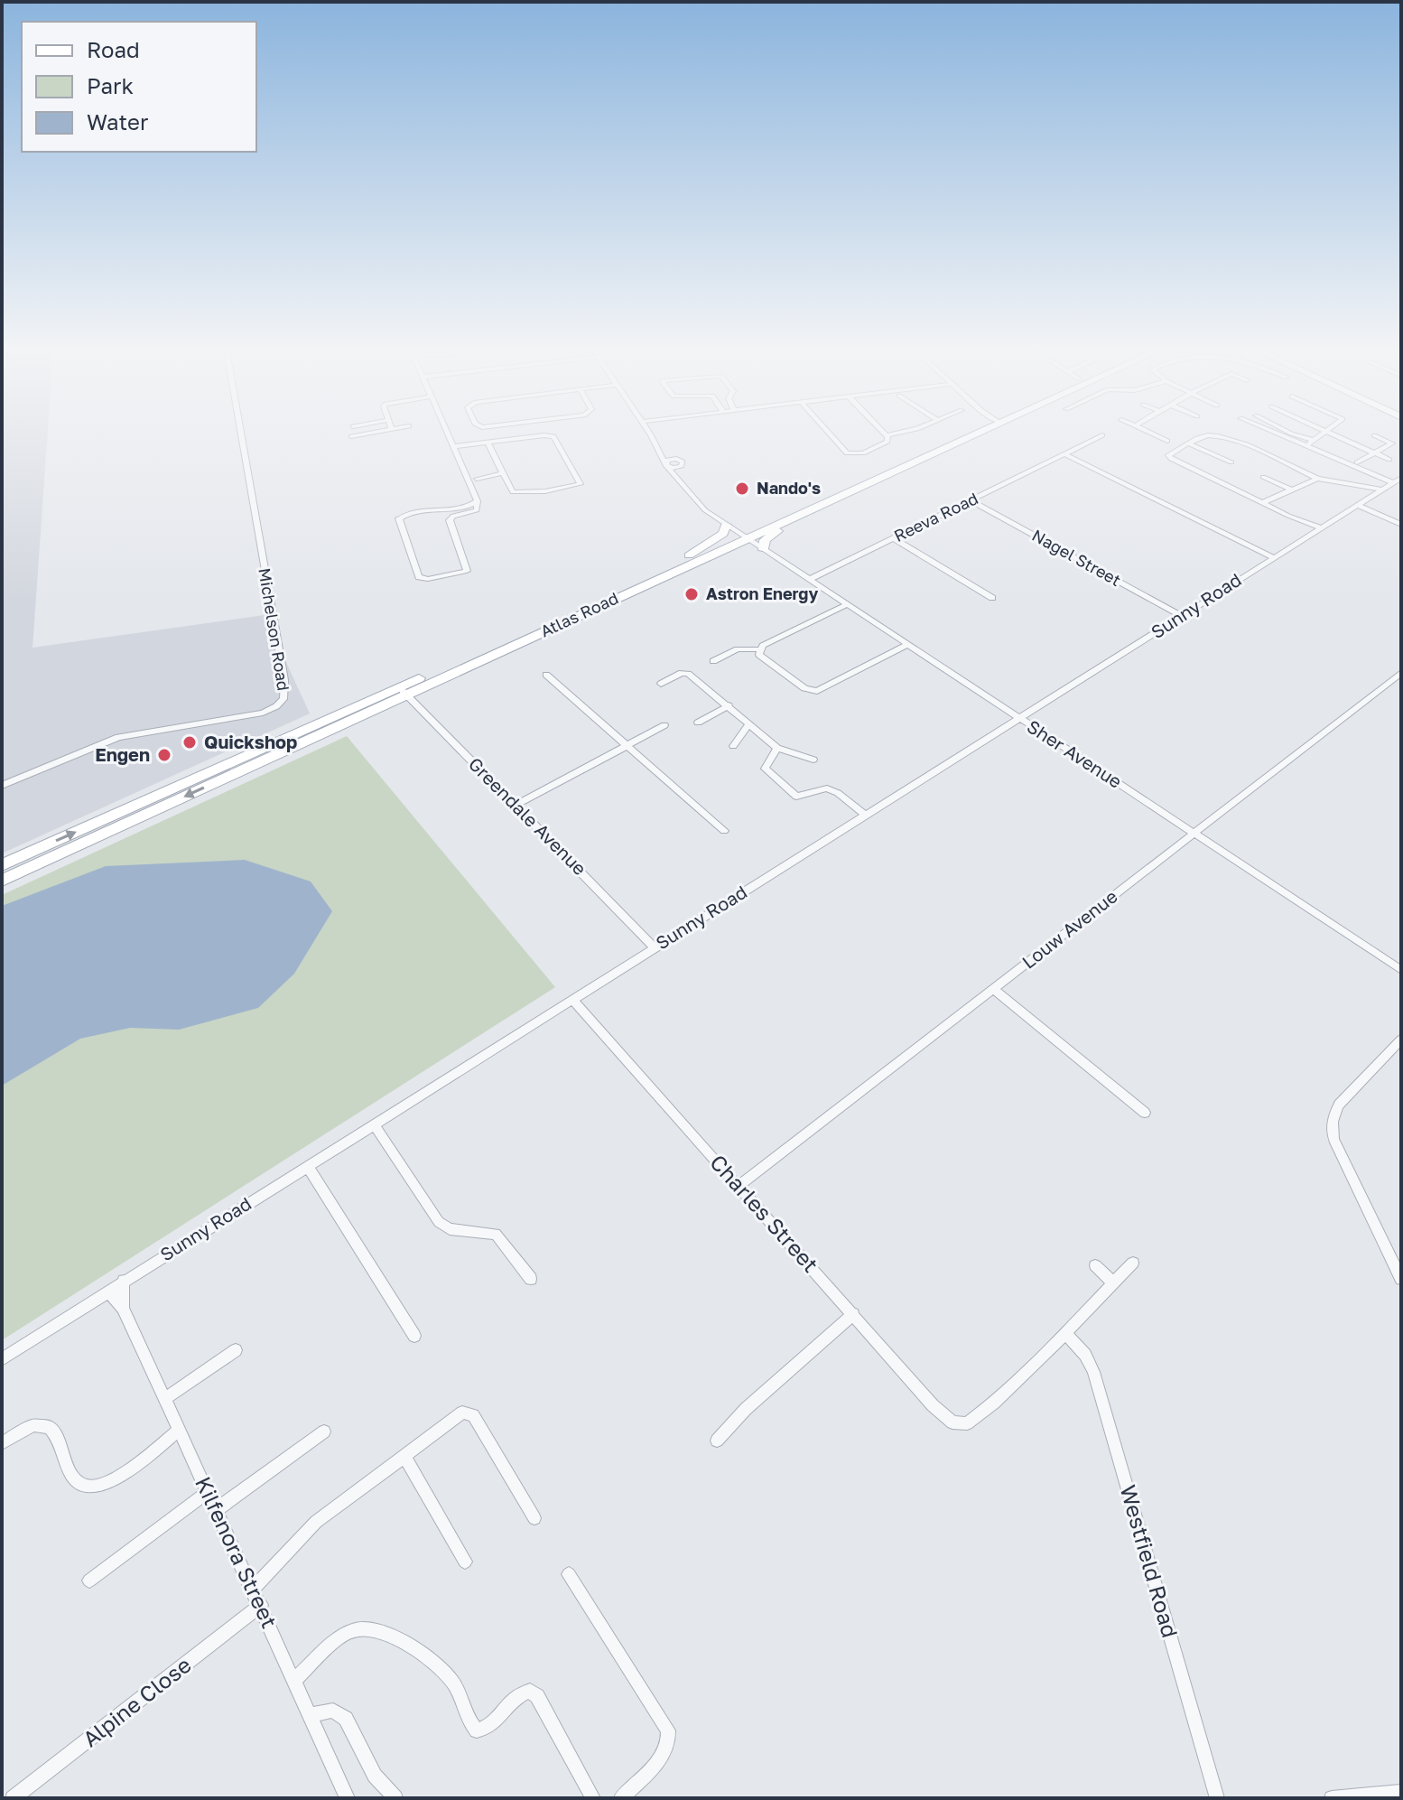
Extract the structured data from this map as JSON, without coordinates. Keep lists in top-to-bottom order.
{
  "streets": {
    "main road": ["Atlas Road"],
    "street": [
      "Reeva Road",
      "Nagel Street",
      "Sunny Road",
      "Michelson Road",
      "Sher Avenue",
      "Greendale Avenue",
      "Louw Avenue",
      "Charles Street",
      "Kilfenora Street",
      "Westfield Road",
      "Alpine Close"
    ]
  },
  "crossings": [
    ["Reeva Road", "Nagel Street"],
    ["Reeva Road", "Sher Avenue"],
    ["Nagel Street", "Sunny Road"],
    ["Sunny Road", "Sher Avenue"],
    ["Sunny Road", "Greendale Avenue"],
    ["Sunny Road", "Charles Street"],
    ["Sunny Road", "Kilfenora Street"],
    ["Atlas Road", "Sher Avenue"],
    ["Atlas Road", "Greendale Avenue"],
    ["Sher Avenue", "Louw Avenue"],
    ["Louw Avenue", "Charles Street"],
    ["Charles Street", "Westfield Road"],
    ["Kilfenora Street", "Alpine Close"]
  ],
  "places": [
    "Nando's",
    "Astron Energy",
    "Quickshop",
    "Engen"
  ],
  "legend": ["Road", "Park", "Water"]
}
